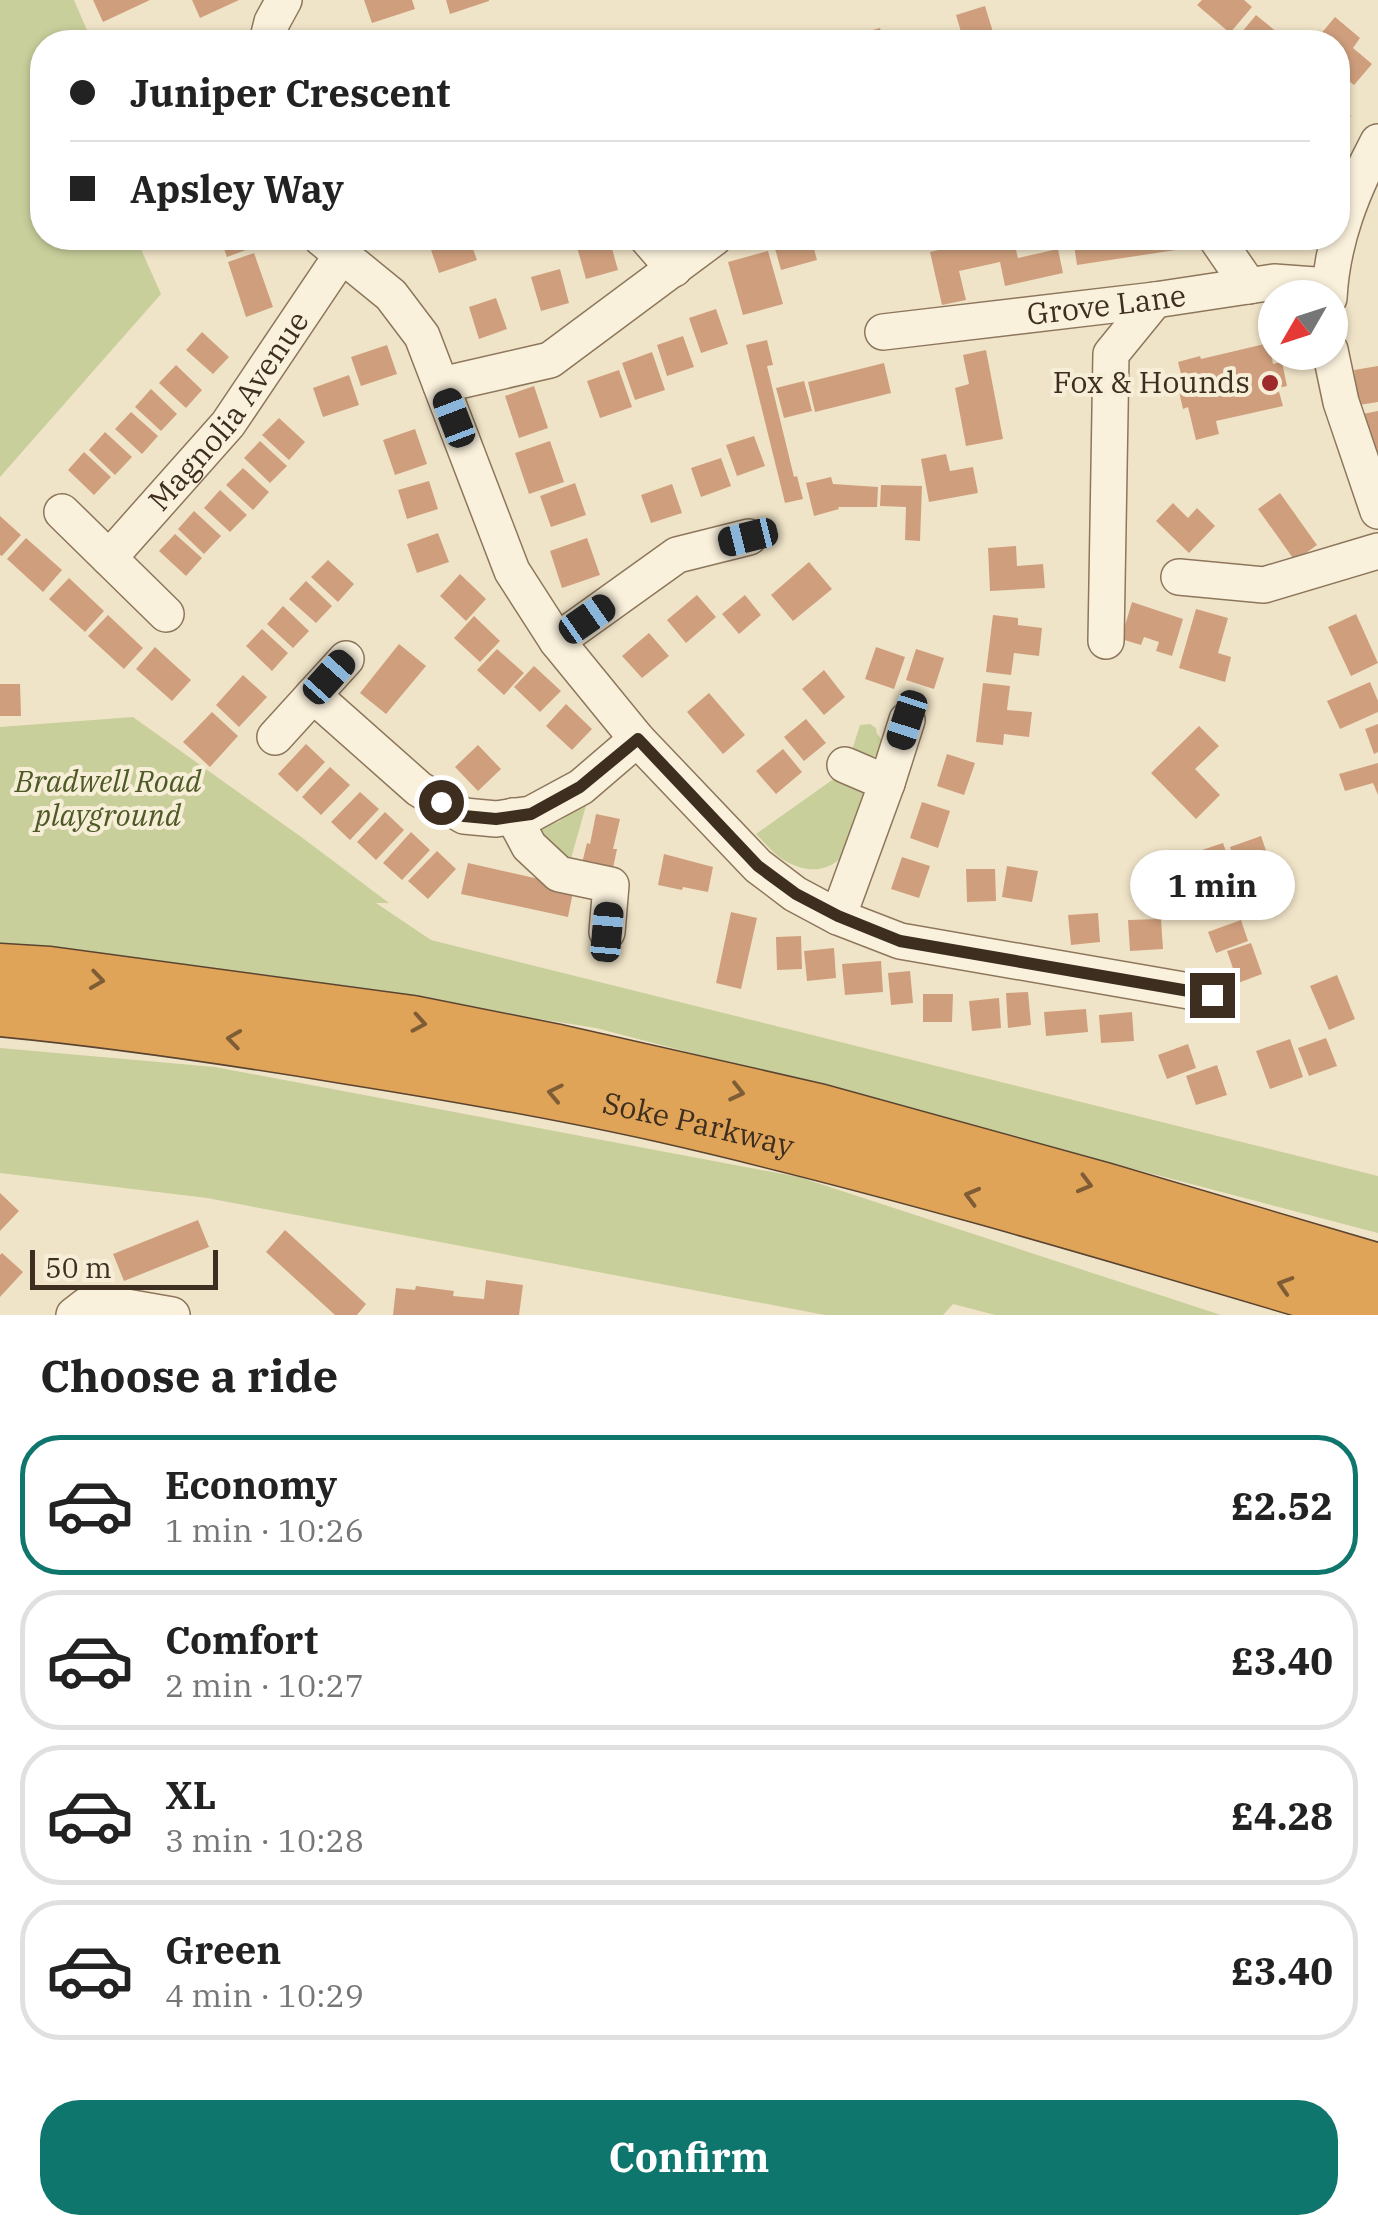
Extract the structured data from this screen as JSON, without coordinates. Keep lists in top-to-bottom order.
{
  "streets": {
    "highway": ["Soke Parkway"],
    "street": ["Grove Lane", "Magnolia Avenue"]
  },
  "parks": ["Bradwell Road playground"],
  "places": ["Fox & Hounds"],
  "scale_bar": "50 m",
  "north": "bottom left",
  "page": {
    "banner": ["Juniper Crescent", "Apsley Way"],
    "bubble": "1 min",
    "scale": "50 m",
    "heading": "Choose a ride",
    "list": [
      {
        "name": "Economy",
        "note": "1 min · 10:26",
        "value": "£2.52"
      },
      {
        "name": "Comfort",
        "note": "2 min · 10:27",
        "value": "£3.40"
      },
      {
        "name": "XL",
        "note": "3 min · 10:28",
        "value": "£4.28"
      },
      {
        "name": "Green",
        "note": "4 min · 10:29",
        "value": "£3.40"
      }
    ],
    "buttons": "Confirm"
  }
}
